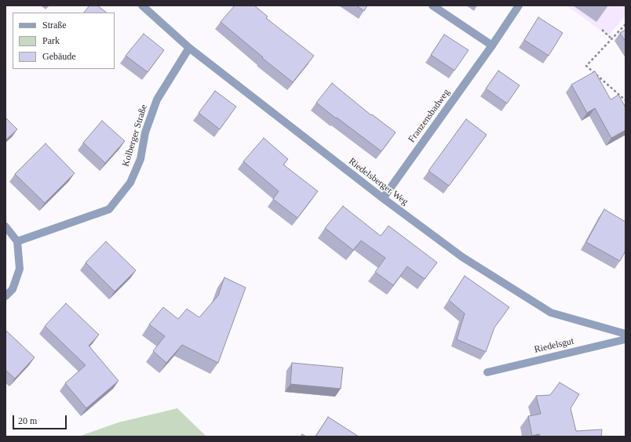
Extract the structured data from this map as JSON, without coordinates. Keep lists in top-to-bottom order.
{
  "streets": {
    "street": [
      "Franzensbadweg",
      "Kolberger Straße",
      "Riedelsberger Weg",
      "Riedelsgut"
    ]
  },
  "crossings": [
    ["Franzensbadweg", "Riedelsberger Weg"],
    ["Kolberger Straße", "Riedelsberger Weg"]
  ],
  "legend": ["Straße", "Park", "Gebäude"],
  "scale_bar": "20 m"
}
